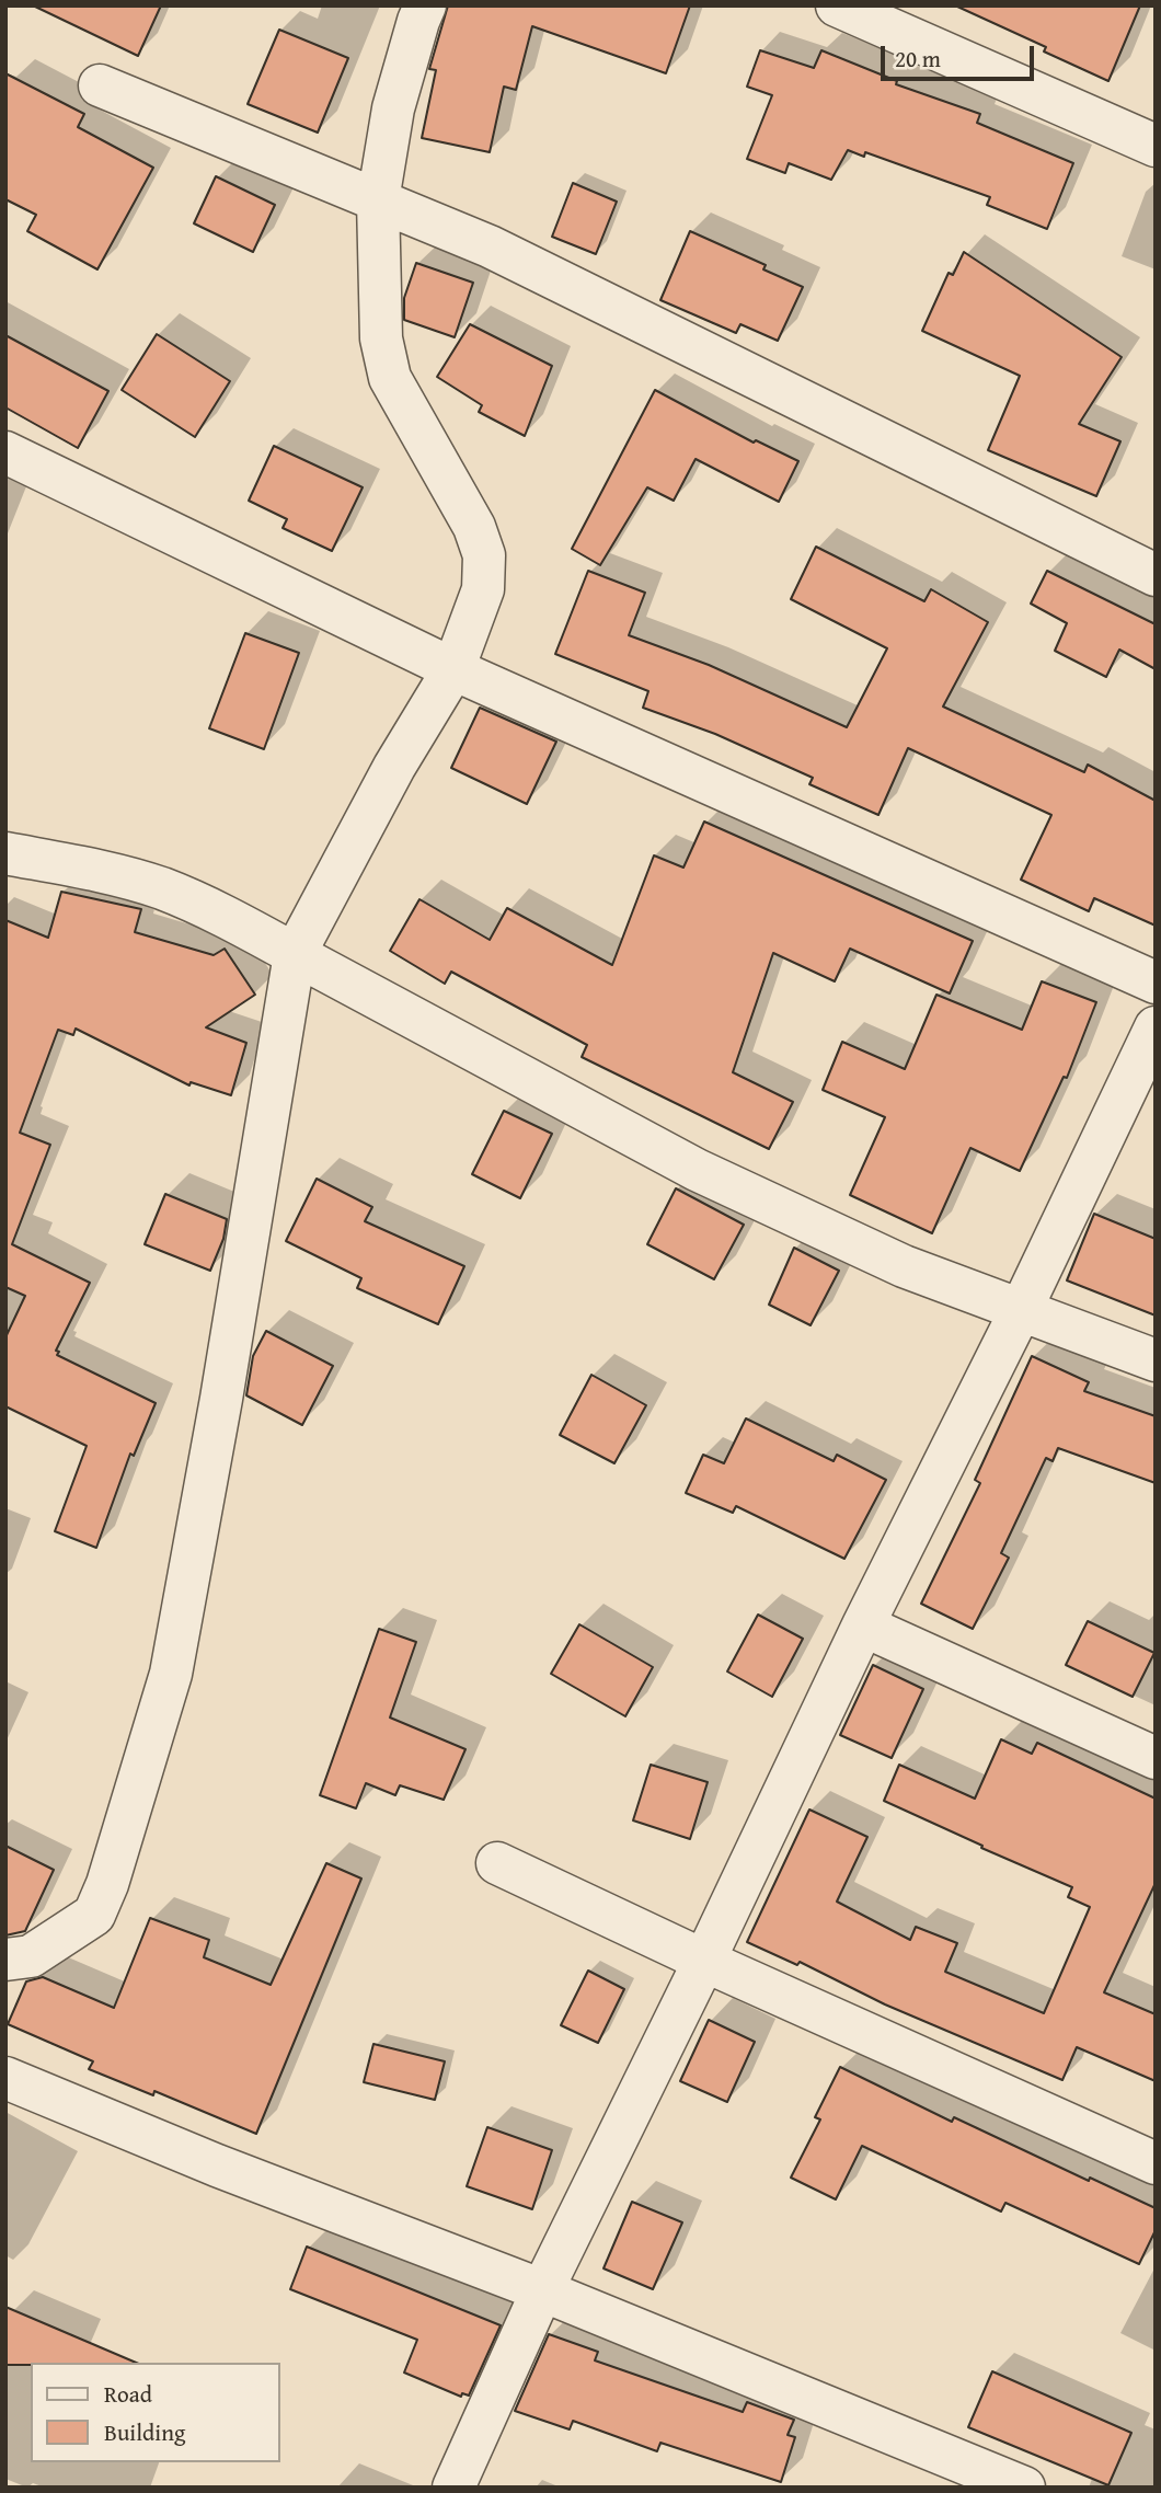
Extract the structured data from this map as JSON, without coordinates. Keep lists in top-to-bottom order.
{
  "legend": ["Road", "Building"],
  "scale_bar": "20 m"
}
